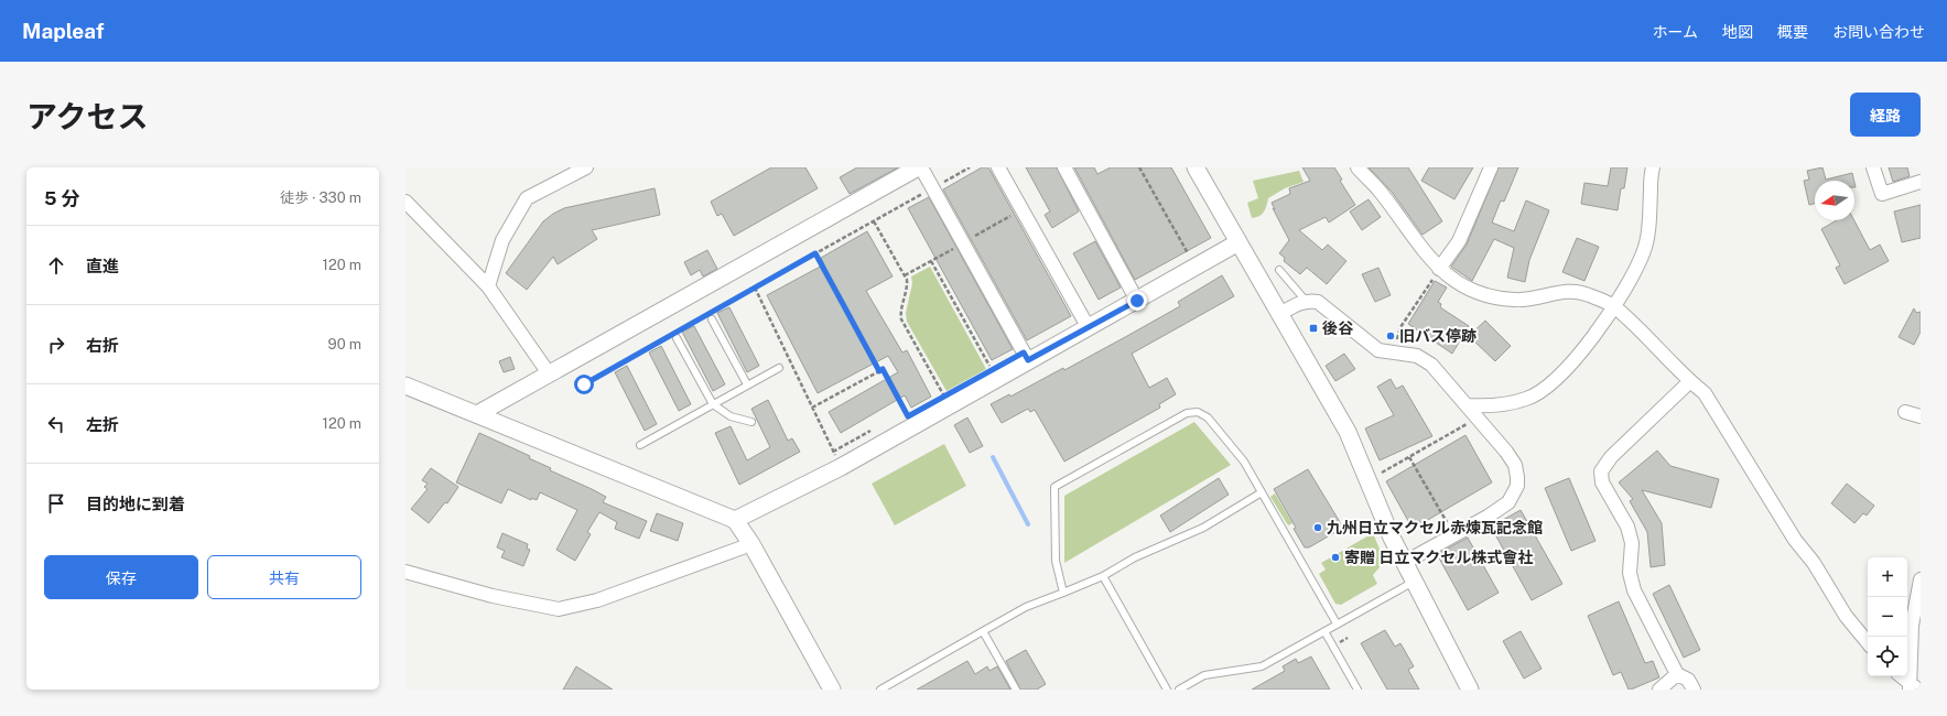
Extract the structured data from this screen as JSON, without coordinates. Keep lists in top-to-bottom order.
{
  "places": {
    "transit": ["後谷"],
    "other": ["旧バス停跡", "九州日立マクセル赤煉瓦記念館", "寄贈 日立マクセル株式會社"]
  },
  "north": "left",
  "page": {
    "header": "Mapleaf",
    "nav": [
      "ホーム",
      "地図",
      "概要",
      "お問い合わせ"
    ],
    "title": "アクセス",
    "buttons": [
      "経路",
      ["保存", "共有"]
    ],
    "heading": ["5 分", "徒歩 · 330 m"],
    "list": [
      ["直進", "120 m"],
      ["右折", "90 m"],
      ["左折", "120 m"],
      "目的地に到着"
    ],
    "map_buttons": ["+", "−"]
  }
}
